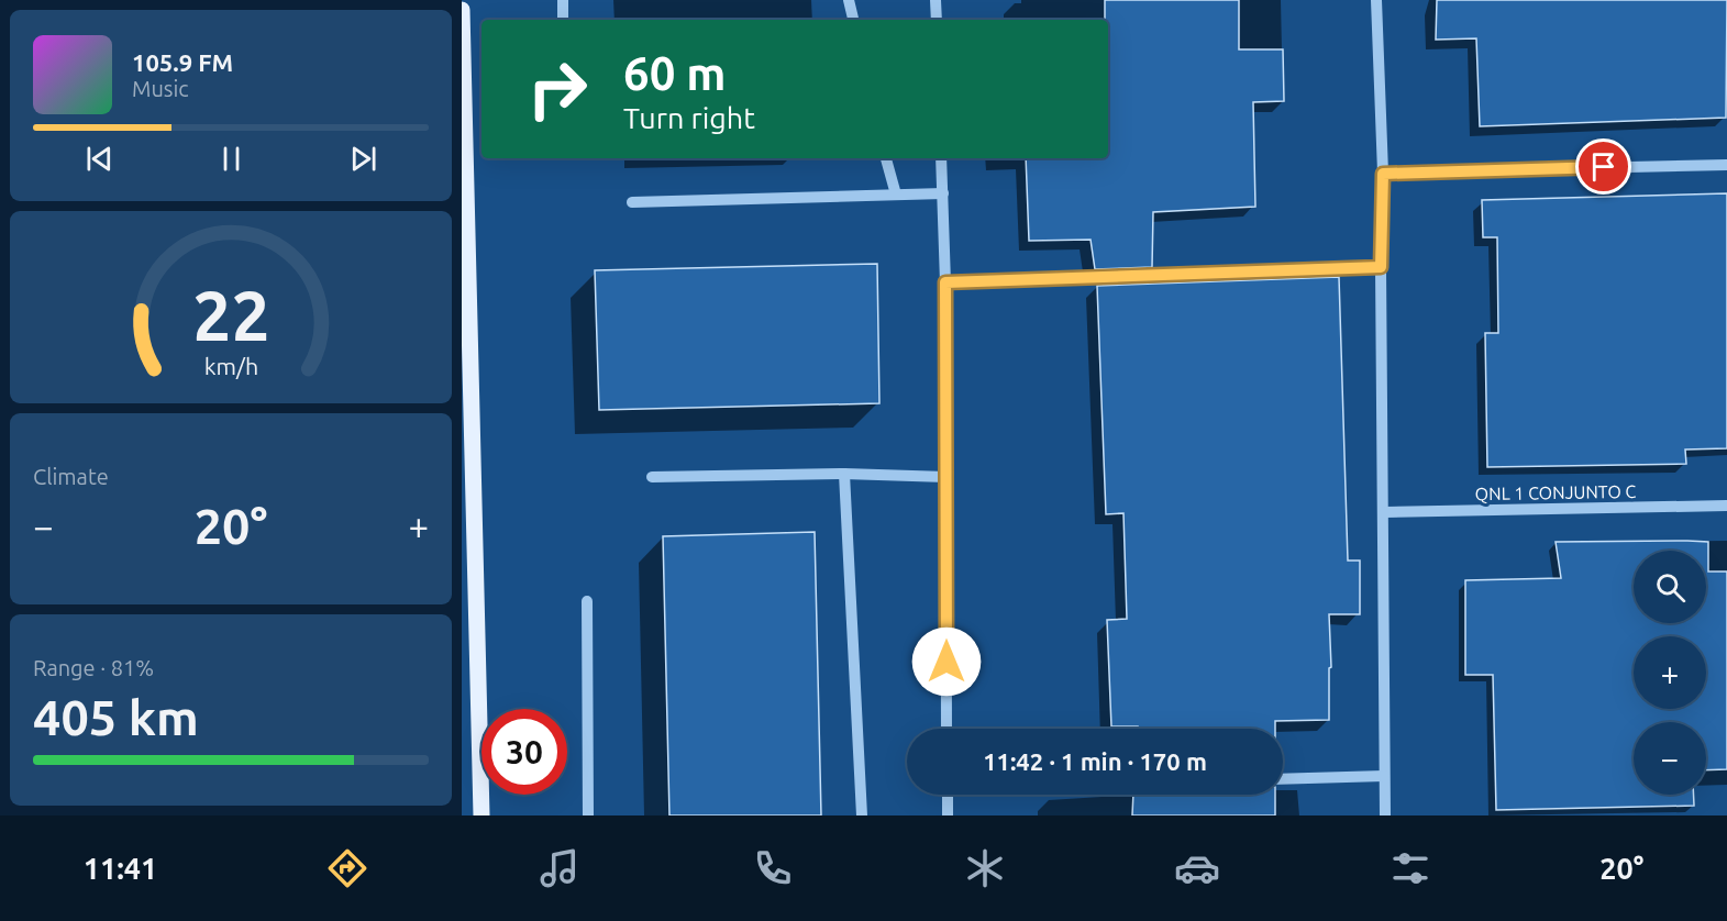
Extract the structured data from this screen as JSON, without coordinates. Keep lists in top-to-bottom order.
{
  "streets": {
    "street": ["QNL 1 CONJUNTO C"]
  },
  "page": {
    "turn": ["60 m", "Turn right"],
    "song": ["105.9 FM", "Music"],
    "tile": [
      "Climate",
      ["Range · 81%", "405 km"]
    ],
    "heat": ["−", "20°", "+"],
    "map_buttons": ["+", "−"],
    "limit": "30",
    "trip": "11:42 · 1 min · 170 m",
    "tabs": ["11:41", "20°"],
    "gauge": ["22", "km/h"]
  }
}
